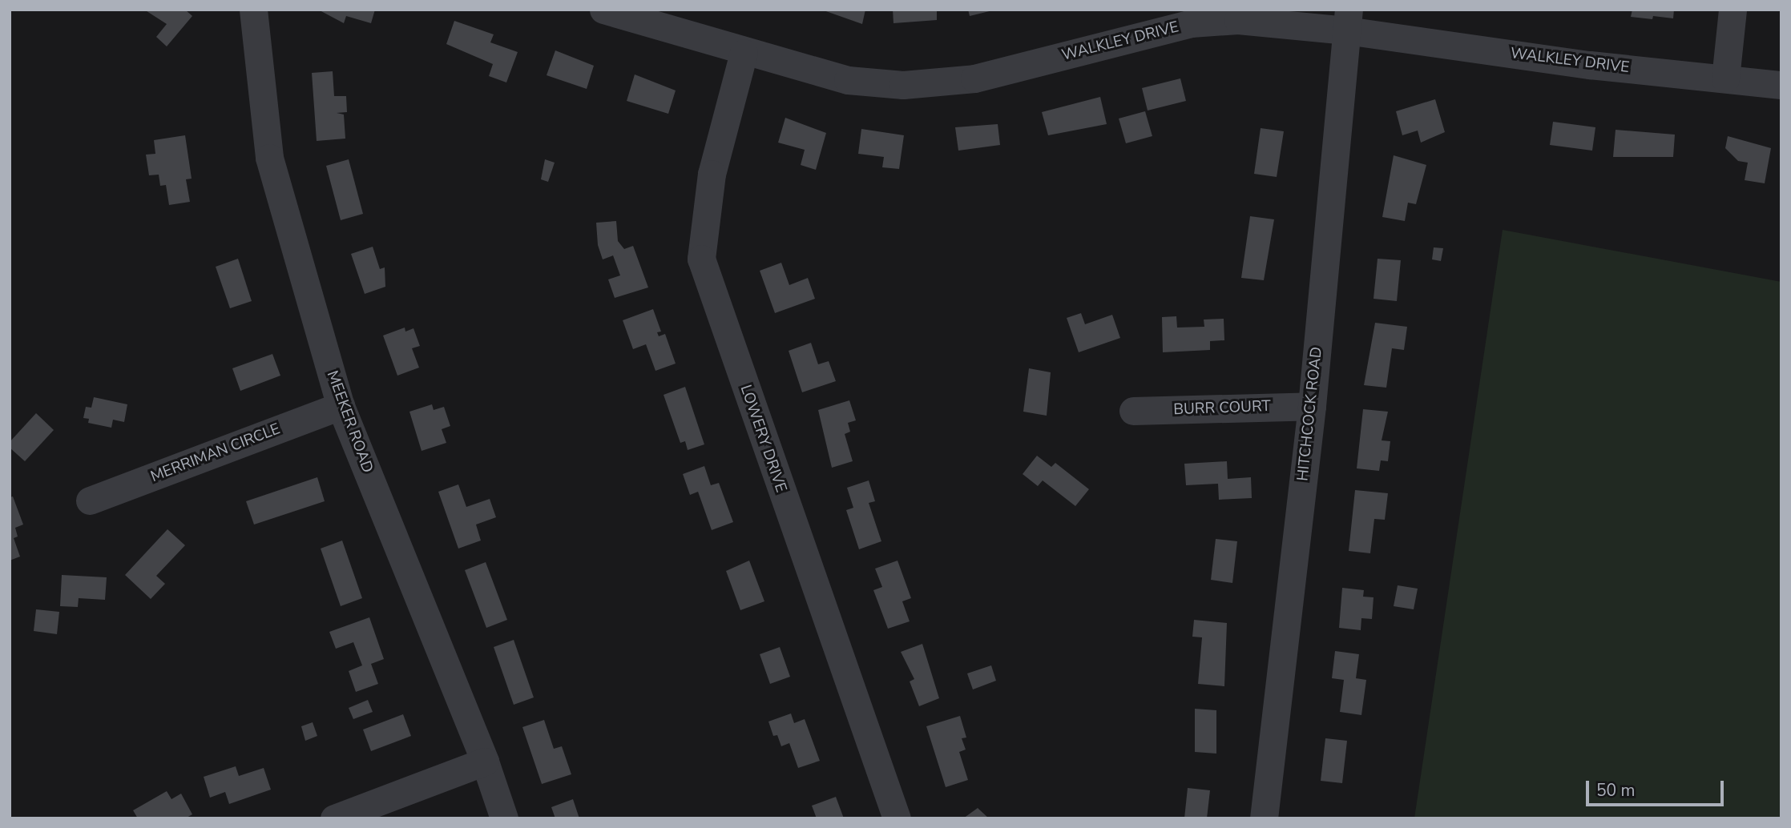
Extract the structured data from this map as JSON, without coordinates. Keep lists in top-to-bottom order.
{
  "streets": {
    "street": [
      "WALKLEY DRIVE",
      "BURR COURT",
      "HITCHCOCK ROAD",
      "MEEKER ROAD",
      "LOWERY DRIVE",
      "MERRIMAN CIRCLE"
    ]
  },
  "crossings": [
    ["WALKLEY DRIVE", "HITCHCOCK ROAD"],
    ["WALKLEY DRIVE", "LOWERY DRIVE"],
    ["BURR COURT", "HITCHCOCK ROAD"],
    ["MEEKER ROAD", "MERRIMAN CIRCLE"]
  ],
  "scale_bar": "50 m"
}
